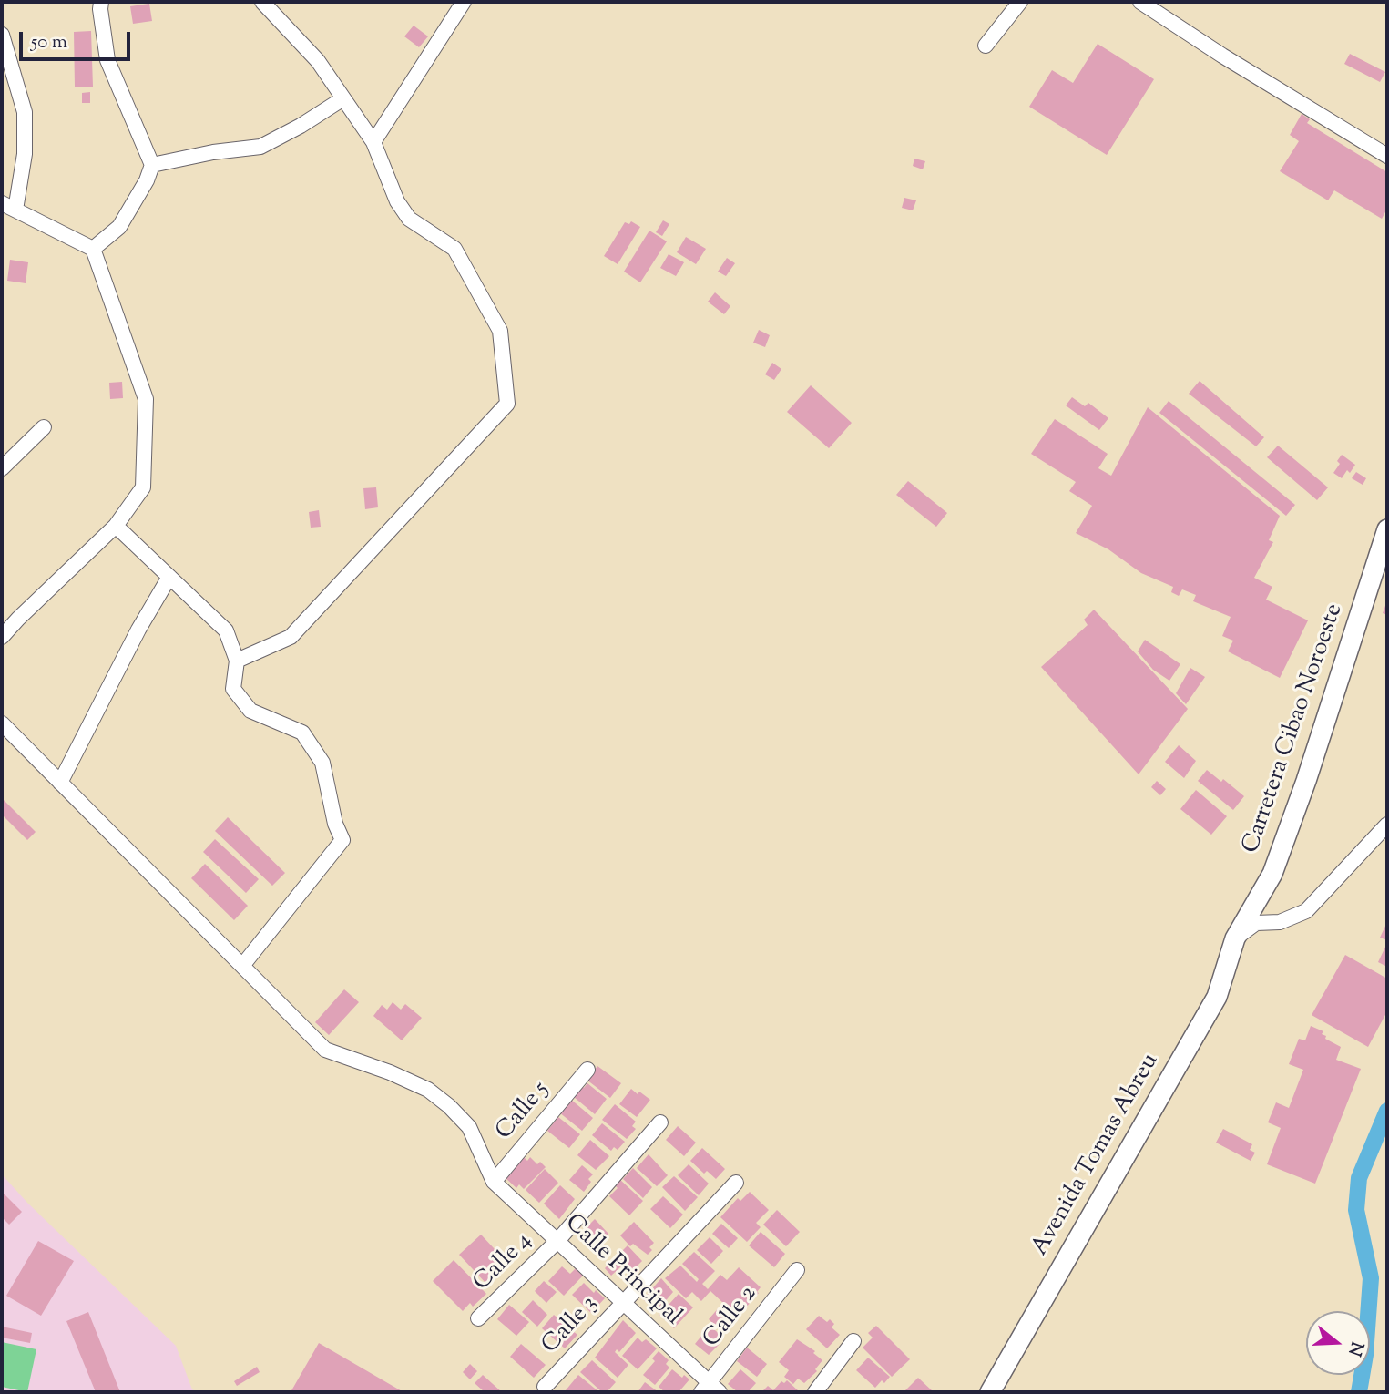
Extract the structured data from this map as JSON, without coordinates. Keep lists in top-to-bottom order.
{
  "streets": {
    "main road": ["Carretera Cibao Noroeste", "Avenida Tomas Abreu"],
    "street": [
      "Calle 5",
      "Calle 4",
      "Calle Principal",
      "Calle 2",
      "Calle 3"
    ]
  },
  "crossings": [
    ["Carretera Cibao Noroeste", "Avenida Tomas Abreu"],
    ["Calle 5", "Calle Principal"],
    ["Calle 4", "Calle Principal"],
    ["Calle Principal", "Calle 2"],
    ["Calle Principal", "Calle 3"]
  ],
  "scale_bar": "50 m",
  "north": "right"
}
